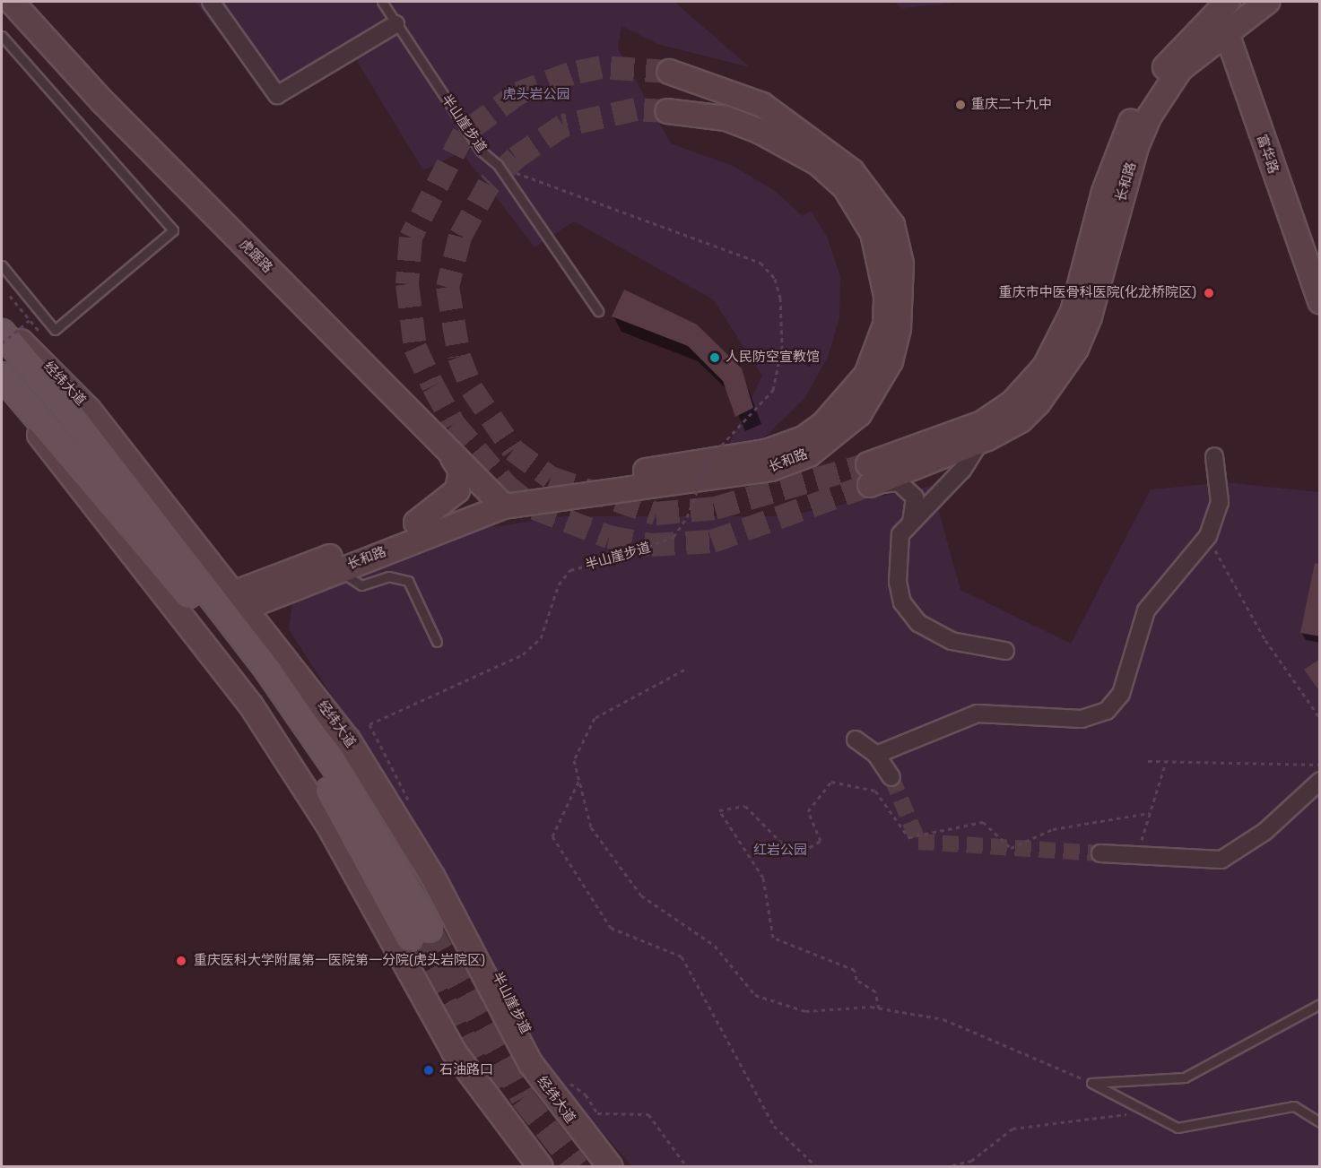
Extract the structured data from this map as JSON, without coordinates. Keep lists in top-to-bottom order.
{
  "streets": {
    "main road": [
      "富华路",
      "长和路",
      "虎踞路",
      "经纬大道"
    ],
    "lane": ["半山崖步道"]
  },
  "crossings": [
    ["富华路", "长和路"],
    ["长和路", "虎踞路"],
    ["长和路", "经纬大道"]
  ],
  "parks": ["虎头岩公园", "红岩公园"],
  "places": [
    "重庆二十九中",
    "重庆市中医骨科医院(化龙桥院区)",
    "人民防空宣教馆",
    "重庆医科大学附属第一医院第一分院(虎头岩院区)",
    "石油路口"
  ]
}
